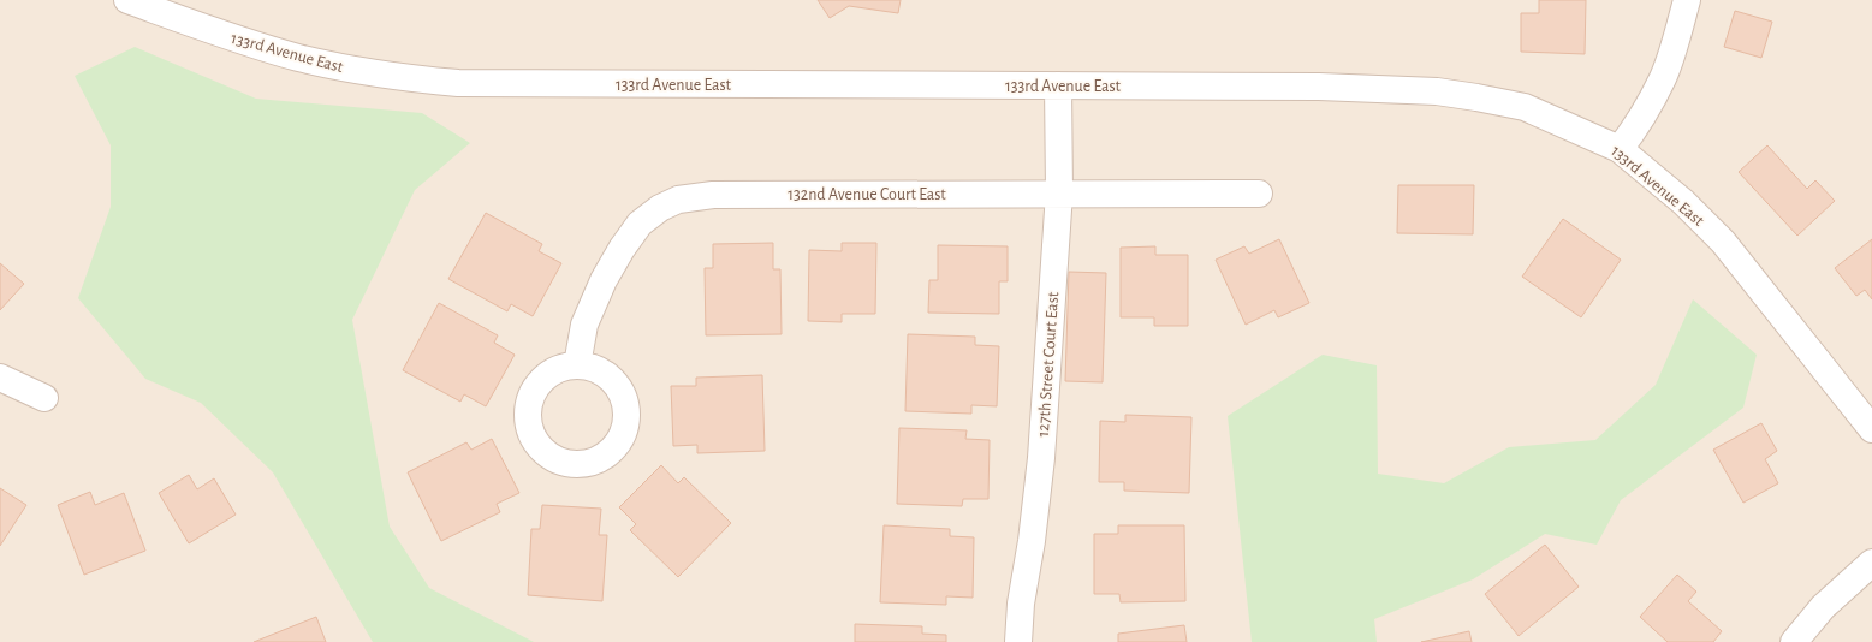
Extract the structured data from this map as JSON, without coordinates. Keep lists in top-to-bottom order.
{
  "streets": {
    "street": ["133rd Avenue East", "132nd Avenue Court East", "127th Street Court East"]
  },
  "crossings": [
    ["133rd Avenue East", "127th Street Court East"],
    ["132nd Avenue Court East", "127th Street Court East"]
  ]
}
